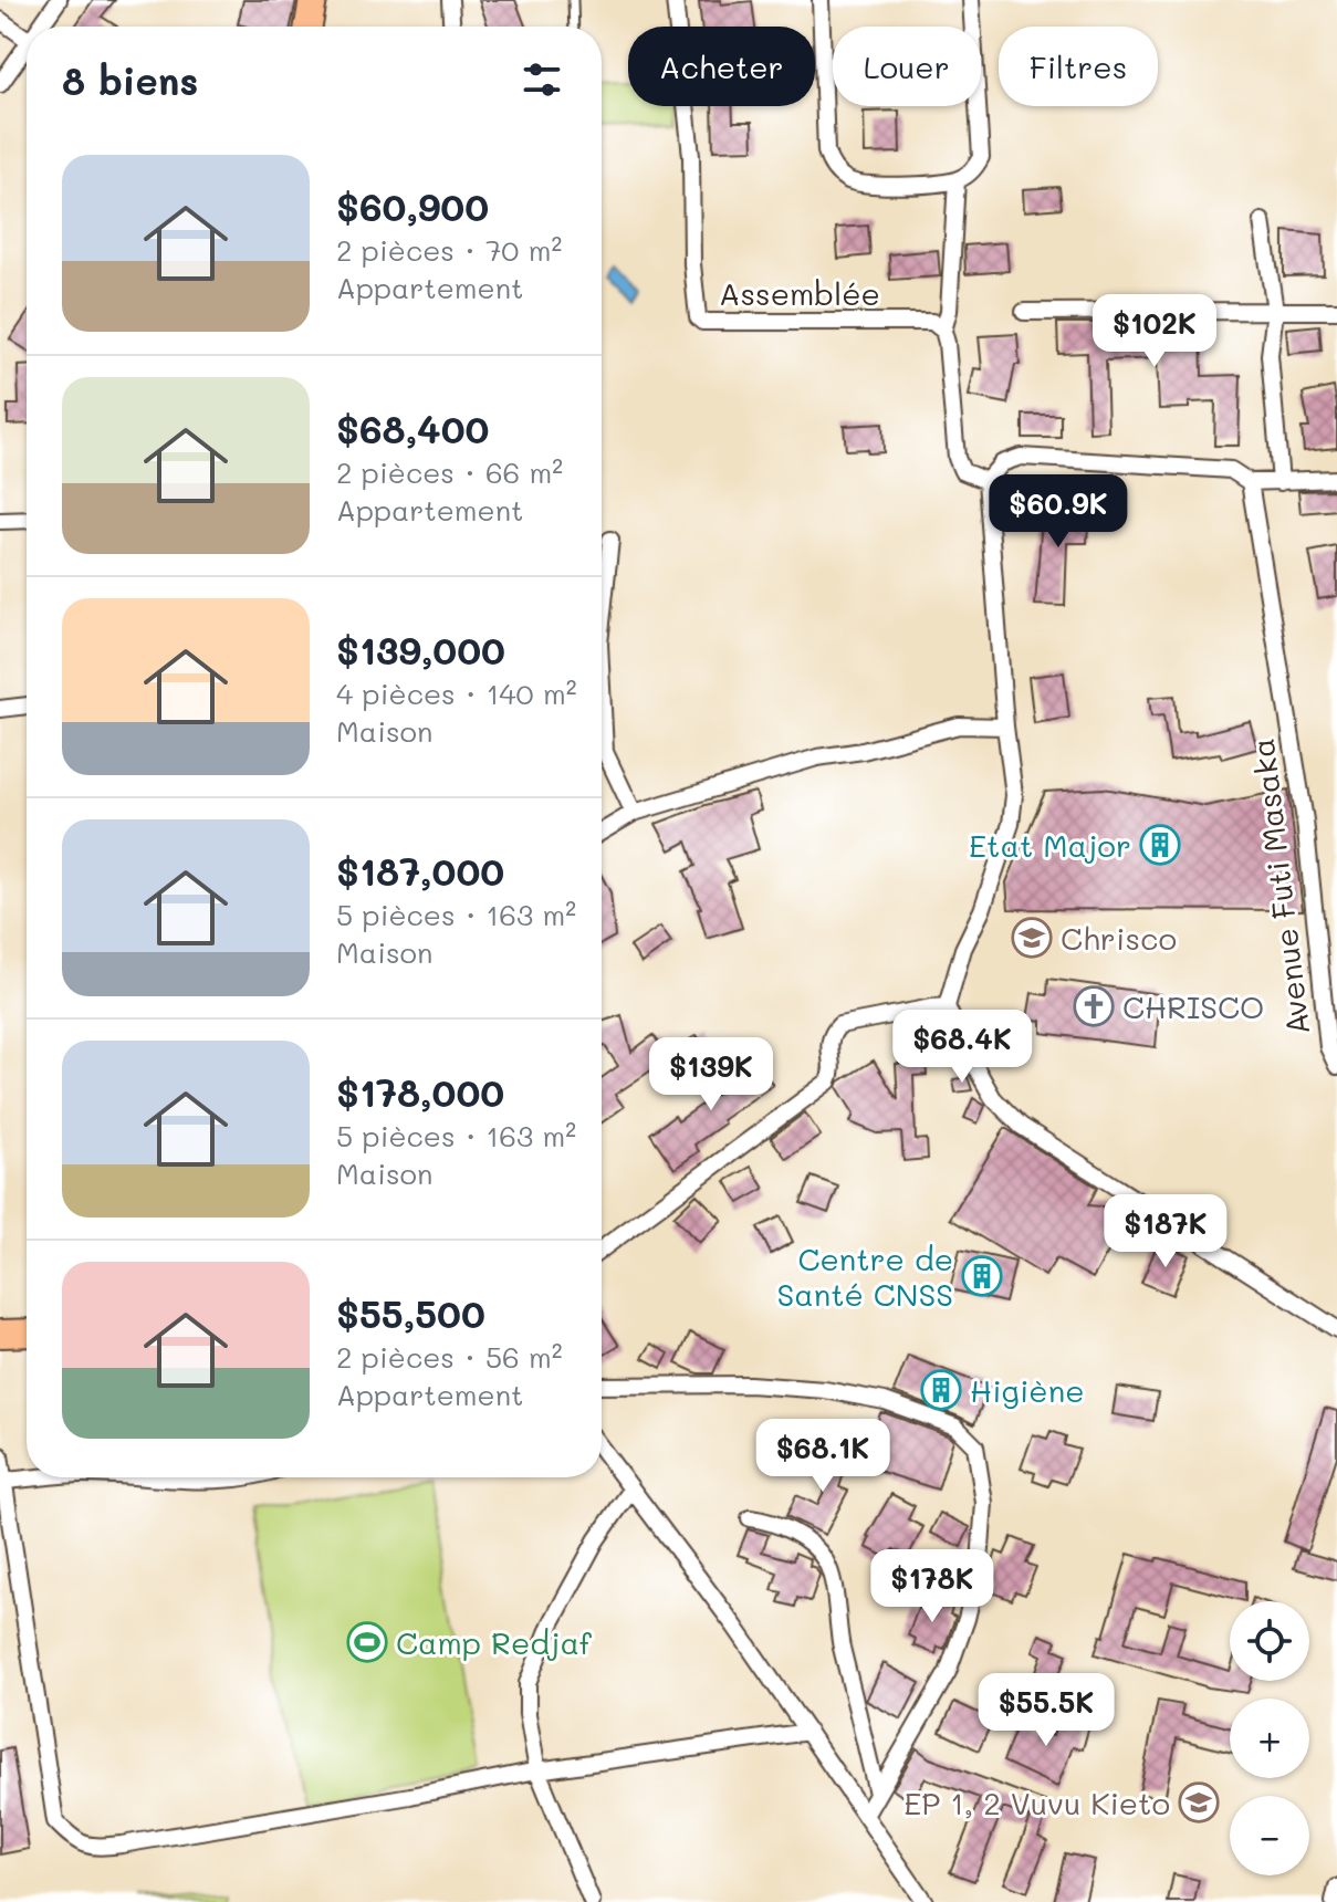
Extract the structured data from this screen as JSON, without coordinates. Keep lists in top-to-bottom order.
{
  "streets": {
    "street": ["Assemblée", "Avenue Futi Masaka"]
  },
  "places": {
    "building": ["Etat Major", "Centre de Santé CNSS", "Higiène"],
    "school or university": ["Chrisco", "EP 1, 2 Vuvu Kieto"],
    "church": ["CHRISCO"],
    "sports": ["Camp Redjaf"]
  },
  "page": {
    "chip": ["Acheter", "Louer", "Filtres"],
    "heading": "8 biens",
    "list": [
      {
        "name": "$60,900",
        "note": "2 pièces · 70 m² · Appartement"
      },
      {
        "name": "$68,400",
        "note": "2 pièces · 66 m² · Appartement"
      },
      {
        "name": "$139,000",
        "note": "4 pièces · 140 m² · Maison"
      },
      {
        "name": "$187,000",
        "note": "5 pièces · 163 m² · Maison"
      },
      {
        "name": "$178,000",
        "note": "5 pièces · 163 m² · Maison"
      },
      {
        "name": "$55,500",
        "note": "2 pièces · 56 m² · Appartement"
      }
    ],
    "price": [
      "$102K",
      "$60.9K",
      "$68.4K",
      "$139K",
      "$187K",
      "$68.1K",
      "$178K",
      "$55.5K"
    ],
    "map_buttons": ["+", "−"]
  }
}
